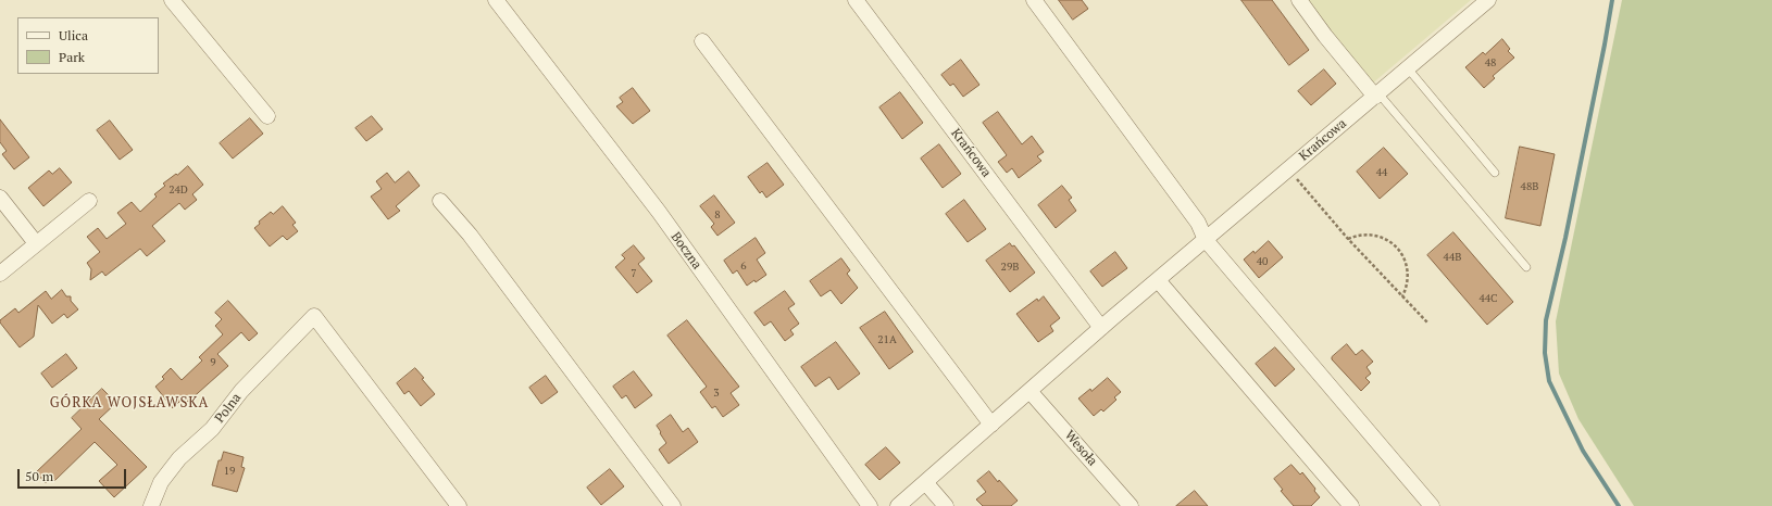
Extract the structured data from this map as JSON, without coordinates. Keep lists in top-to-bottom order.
{
  "streets": {
    "street": [
      "Krańcowa",
      "Boczna",
      "Polna",
      "Wesoła"
    ]
  },
  "crossings": [
    ["Krańcowa", "Wesoła"]
  ],
  "districts": ["GÓRKA WOJSŁAWSKA"],
  "house_numbers": [
    "48",
    "44",
    "48B",
    "24D",
    "8",
    "44B",
    "40",
    "6",
    "29B",
    "7",
    "44C",
    "21A",
    "9",
    "3",
    "19"
  ],
  "legend": ["Ulica", "Park"],
  "scale_bar": "50 m"
}
